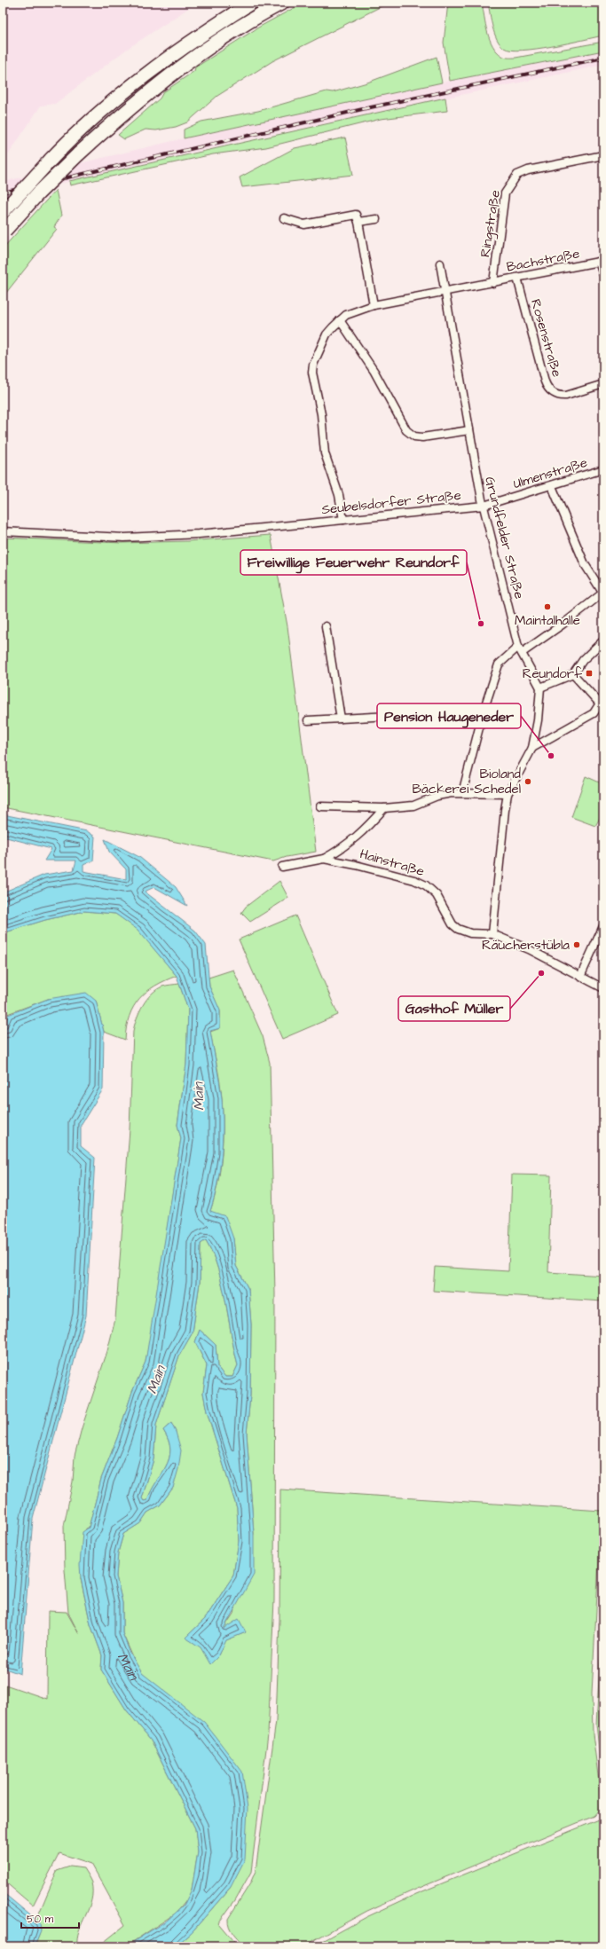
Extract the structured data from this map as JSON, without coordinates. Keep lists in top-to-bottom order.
{
  "streets": {
    "street": [
      "Ringstraße",
      "Bachstraße",
      "Rosenstraße",
      "Ulmenstraße",
      "Seubelsdorfer Straße",
      "Grundfelder Straße",
      "Hainstraße"
    ]
  },
  "crossings": [
    ["Ringstraße", "Bachstraße"],
    ["Bachstraße", "Rosenstraße"],
    ["Bachstraße", "Seubelsdorfer Straße"],
    ["Bachstraße", "Grundfelder Straße"],
    ["Ulmenstraße", "Seubelsdorfer Straße"],
    ["Ulmenstraße", "Grundfelder Straße"],
    ["Seubelsdorfer Straße", "Grundfelder Straße"]
  ],
  "water": ["Main"],
  "places": {
    "other": [
      "Maintalhalle",
      "Freiwillige Feuerwehr Reundorf",
      "Pension Haugeneder",
      "Bioland Bäckerei Schedel",
      "Räucherstübla",
      "Gasthof Müller"
    ],
    "transit": ["Reundorf"]
  },
  "scale_bar": "50 m"
}
